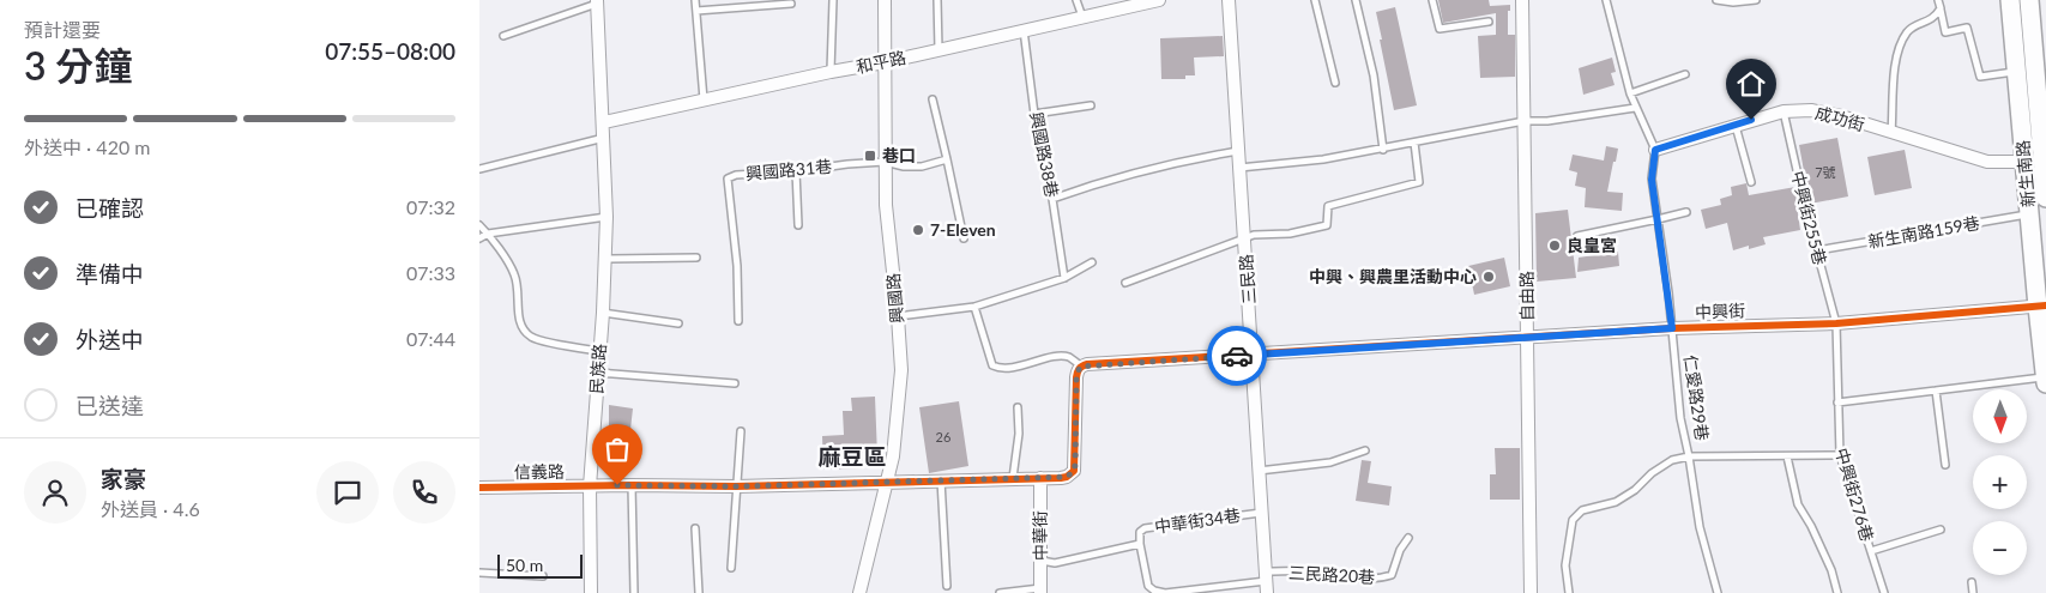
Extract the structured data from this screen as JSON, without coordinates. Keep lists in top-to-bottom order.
{
  "streets": {
    "main road": ["新生南路"],
    "street": [
      "和平路",
      "成功街",
      "三民路",
      "自由路",
      "興國路",
      "中興街",
      "民族路",
      "信義路",
      "中華街"
    ],
    "lane": [
      "興國路38巷",
      "興國路31巷",
      "中興街255巷",
      "新生南路159巷",
      "仁愛路29巷",
      "中興街276巷",
      "中華街34巷",
      "三民路20巷"
    ]
  },
  "crossings": [
    ["和平路", "興國路38巷"],
    ["和平路", "興國路"],
    ["和平路", "民族路"],
    ["成功街", "新生南路"],
    ["成功街", "中興街255巷"],
    ["成功街", "仁愛路29巷"],
    ["興國路31巷", "興國路"],
    ["新生南路", "新生南路159巷"],
    ["新生南路", "中興街"],
    ["中興街255巷", "新生南路159巷"],
    ["中興街255巷", "中興街"],
    ["中興街255巷", "中興街276巷"],
    ["三民路", "中興街"],
    ["三民路", "中華街34巷"],
    ["三民路", "三民路20巷"],
    ["自由路", "中興街"],
    ["興國路", "信義路"],
    ["中興街", "仁愛路29巷"],
    ["中興街", "中興街276巷"],
    ["民族路", "信義路"],
    ["中華街34巷", "中華街"],
    ["中華街34巷", "三民路20巷"]
  ],
  "districts": ["麻豆區"],
  "places": {
    "transit": ["巷口"],
    "other": ["7-Eleven", "良皇宮", "中興、興農里活動中心"]
  },
  "house_numbers": ["7號", "26"],
  "scale_bar": "50 m",
  "north": "bottom",
  "page": {
    "heading": ["3 分鐘", "預計還要", "07:55–08:00"],
    "panel": ["家豪", "外送員 · 4.6"],
    "bar": "外送中 · 420 m",
    "list": [
      ["已確認", "07:32"],
      ["準備中", "07:33"],
      ["外送中", "07:44"],
      "已送達"
    ],
    "map_buttons": ["+", "−"],
    "scale": "50 m"
  }
}
